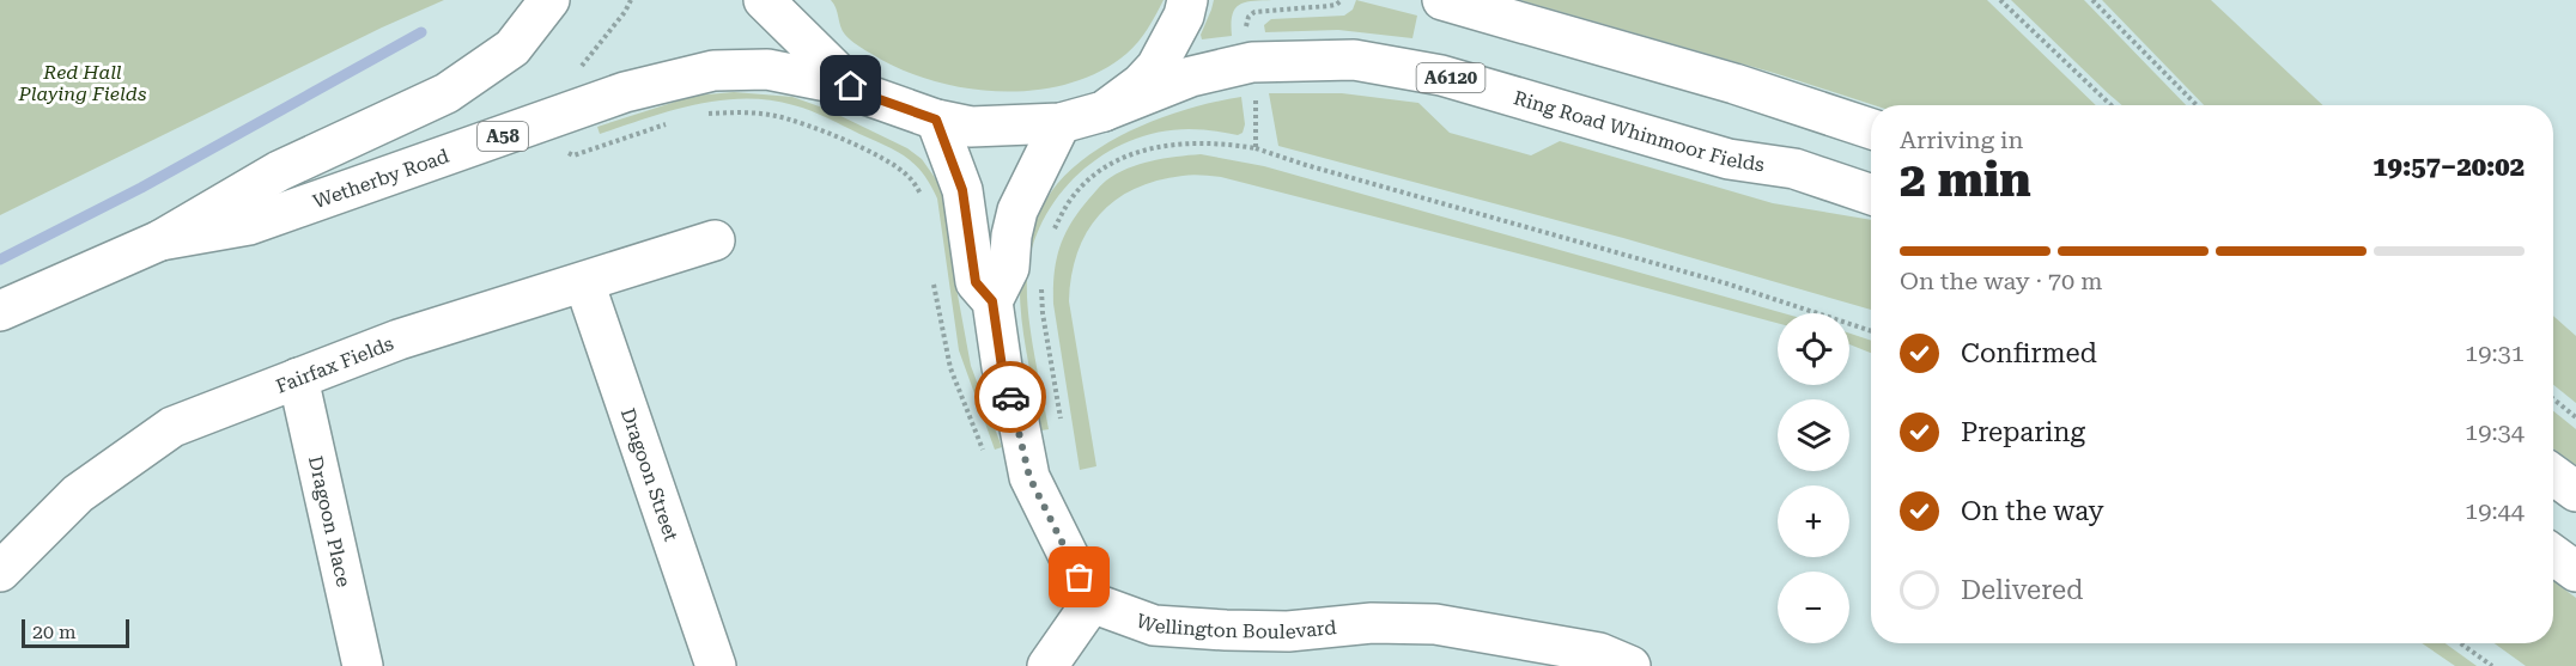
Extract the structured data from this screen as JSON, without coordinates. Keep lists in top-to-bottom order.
{
  "streets": {
    "main road": [
      "A6120",
      "Ring Road Whinmoor Fields",
      "A58",
      "Wetherby Road",
      "Fairfax Fields",
      "Dragoon Street",
      "Dragoon Place",
      "Wellington Boulevard"
    ]
  },
  "crossings": [
    ["Ring Road Whinmoor Fields", "Wetherby Road"],
    ["Fairfax Fields", "Dragoon Street"],
    ["Fairfax Fields", "Dragoon Place"]
  ],
  "parks": ["Red Hall Playing Fields"],
  "scale_bar": "20 m",
  "page": {
    "heading": ["2 min", "Arriving in", "19:57–20:02"],
    "bar": "On the way · 70 m",
    "map_buttons": ["+", "−"],
    "list": [
      ["Confirmed", "19:31"],
      ["Preparing", "19:34"],
      ["On the way", "19:44"],
      "Delivered"
    ],
    "scale": "20 m"
  }
}
